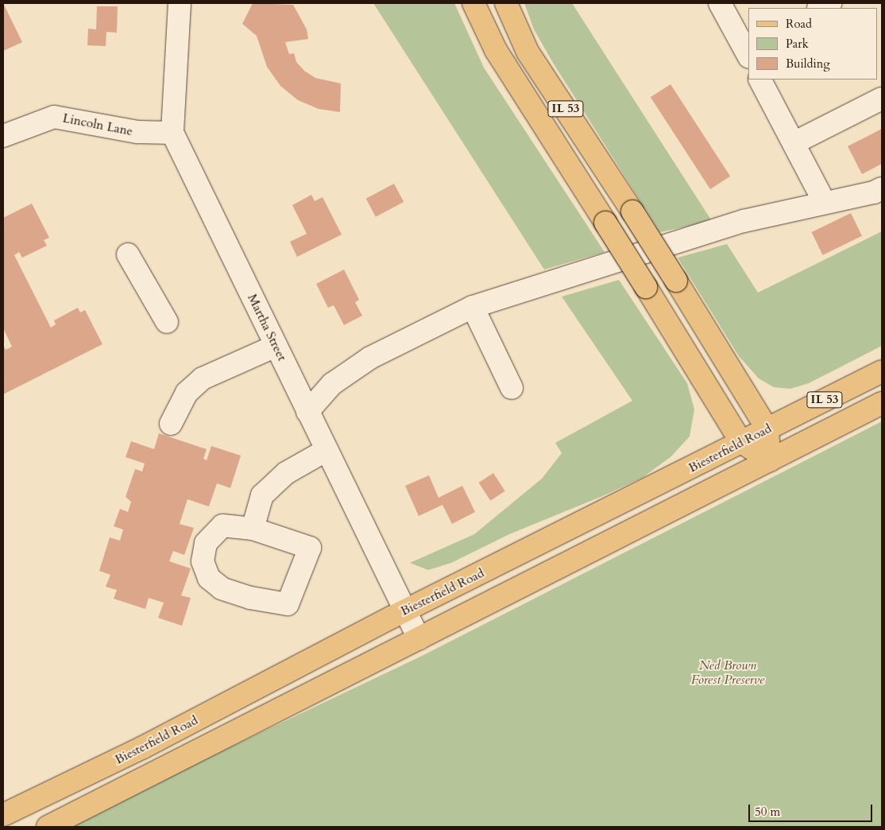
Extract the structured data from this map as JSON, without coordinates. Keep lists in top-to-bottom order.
{
  "streets": {
    "main road": ["IL 53", "Biesterfield Road"],
    "street": ["Lincoln Lane", "Martha Street"]
  },
  "crossings": [
    ["IL 53", "Biesterfield Road"],
    ["Lincoln Lane", "Martha Street"],
    ["Martha Street", "Biesterfield Road"]
  ],
  "parks": ["Ned Brown Forest Preserve"],
  "legend": ["Road", "Park", "Building"],
  "scale_bar": "50 m"
}
